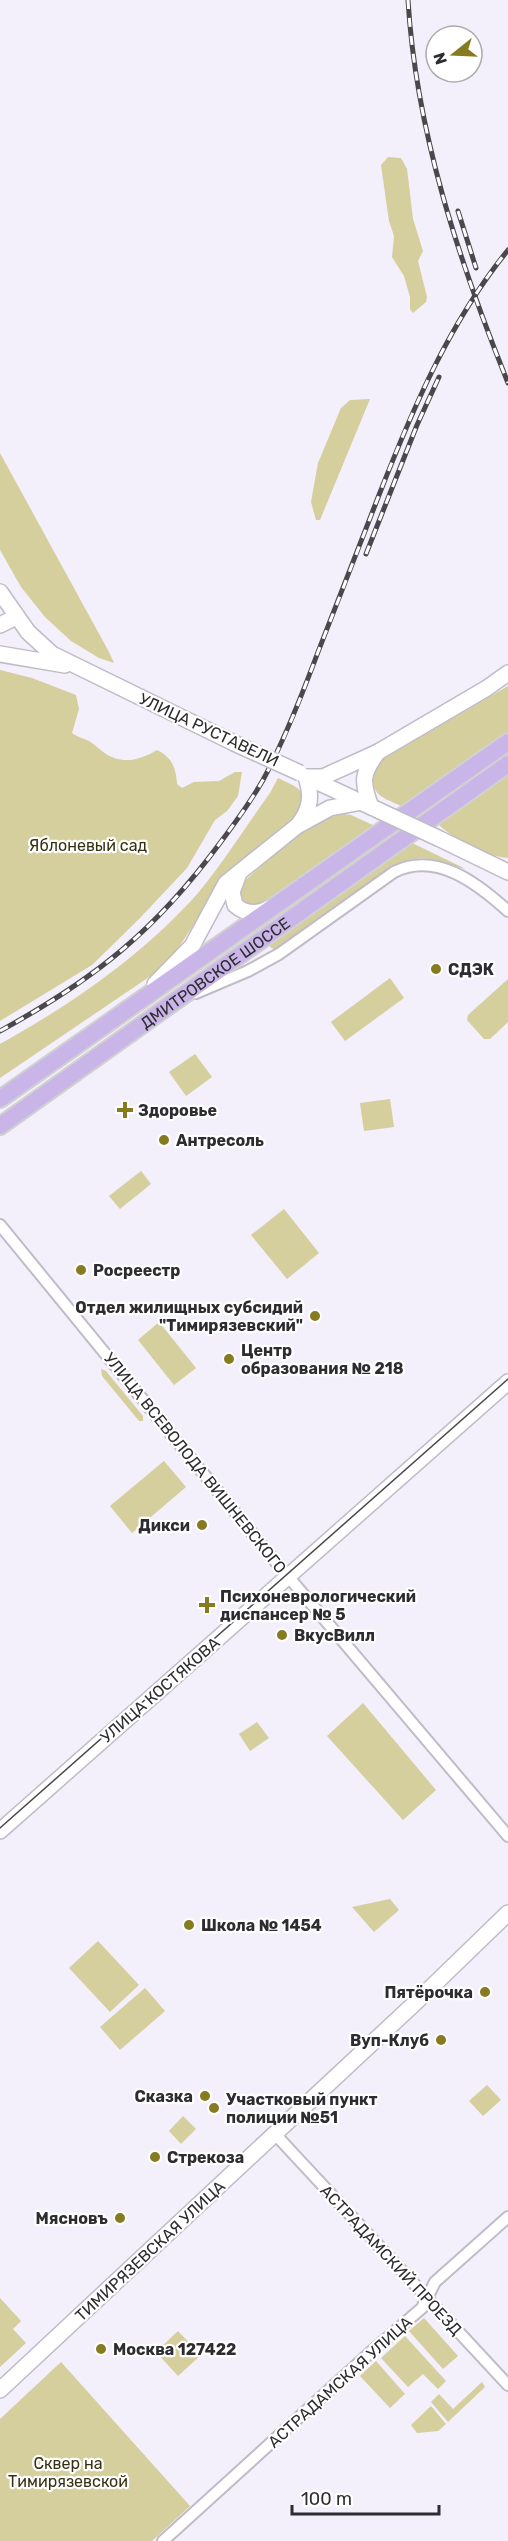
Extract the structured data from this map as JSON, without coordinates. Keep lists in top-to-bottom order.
{
  "streets": {
    "main road": [
      "УЛИЦА РУСТАВЕЛИ",
      "ДМИТРОВСКОЕ ШОССЕ",
      "УЛИЦА КОСТЯКОВА",
      "ТИМИРЯЗЕВСКАЯ УЛИЦА"
    ],
    "street": ["УЛИЦА ВСЕВОЛОДА ВИШНЕВСКОГО", "АСТРАДАМСКИЙ ПРОЕЗД", "АСТРАДАМСКАЯ УЛИЦА"]
  },
  "crossings": [
    ["УЛИЦА ВСЕВОЛОДА ВИШНЕВСКОГО", "УЛИЦА КОСТЯКОВА"],
    ["ТИМИРЯЗЕВСКАЯ УЛИЦА", "АСТРАДАМСКИЙ ПРОЕЗД"],
    ["АСТРАДАМСКИЙ ПРОЕЗД", "АСТРАДАМСКАЯ УЛИЦА"]
  ],
  "parks": ["Яблоневый сад", "Сквер на Тимирязевской"],
  "places": {
    "other": [
      "СДЭК",
      "Антресоль",
      "Росреестр",
      "Отдел жилищных субсидий \"Тимирязевский\"",
      "Центр образования № 218",
      "Дикси",
      "ВкусВилл",
      "Школа № 1454",
      "Пятёрочка",
      "Вуп-Клуб",
      "Сказка",
      "Участковый пункт полиции №51",
      "Стрекоза",
      "Мясновъ",
      "Москва 127422"
    ],
    "health": ["Здоровье", "Психоневрологический диспансер № 5"]
  },
  "scale_bar": "100 m",
  "north": "left"
}
